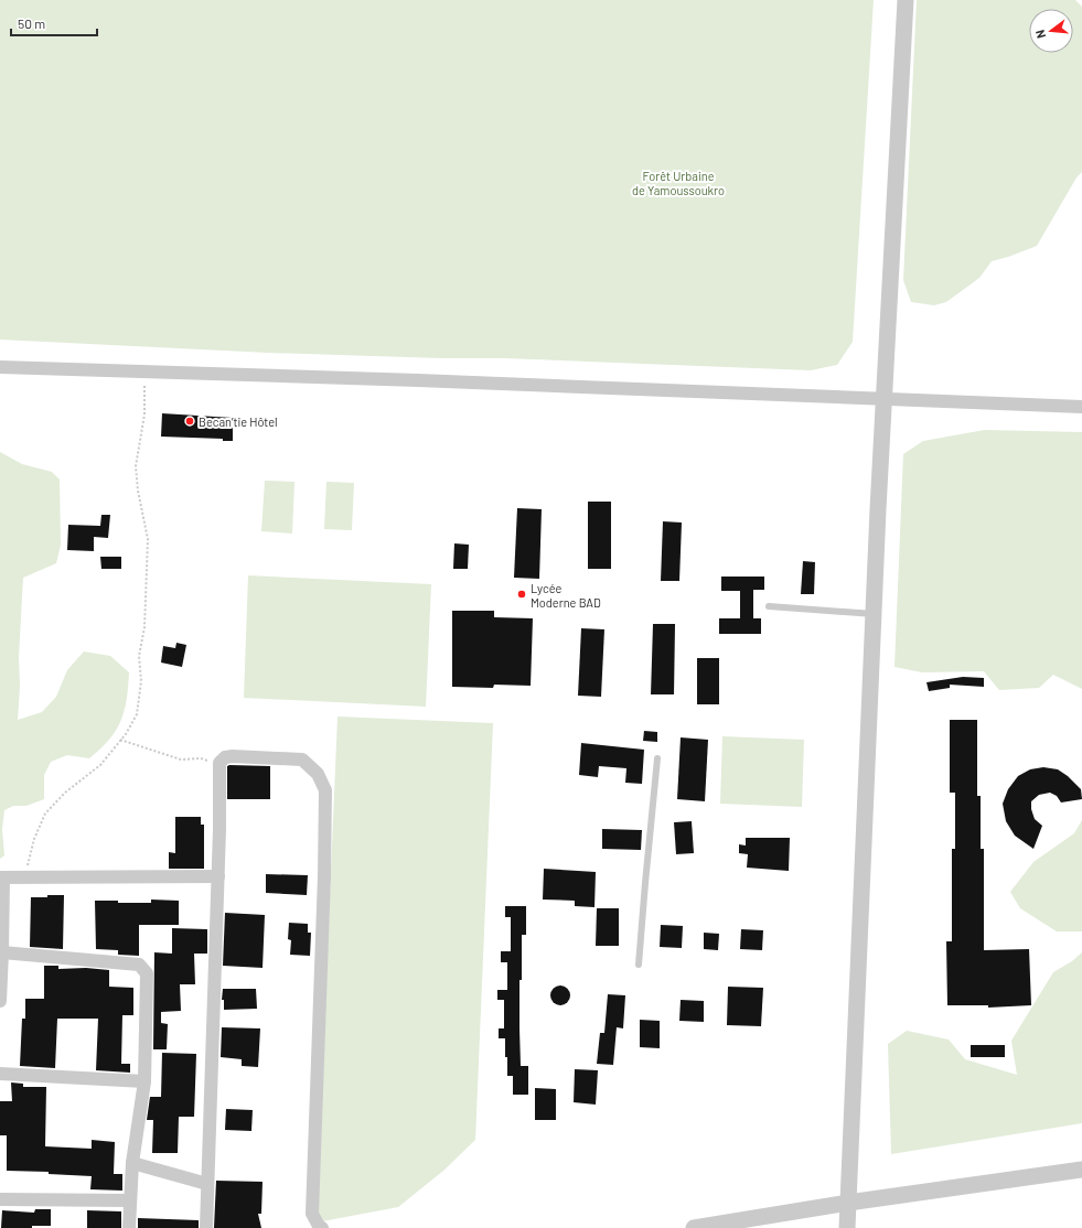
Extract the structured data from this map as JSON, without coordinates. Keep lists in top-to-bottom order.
{
  "parks": ["Forêt Urbaine de Yamoussoukro"],
  "places": ["Becan’tie Hôtel", "Lycée Moderne BAD"],
  "scale_bar": "50 m",
  "north": "left"
}
